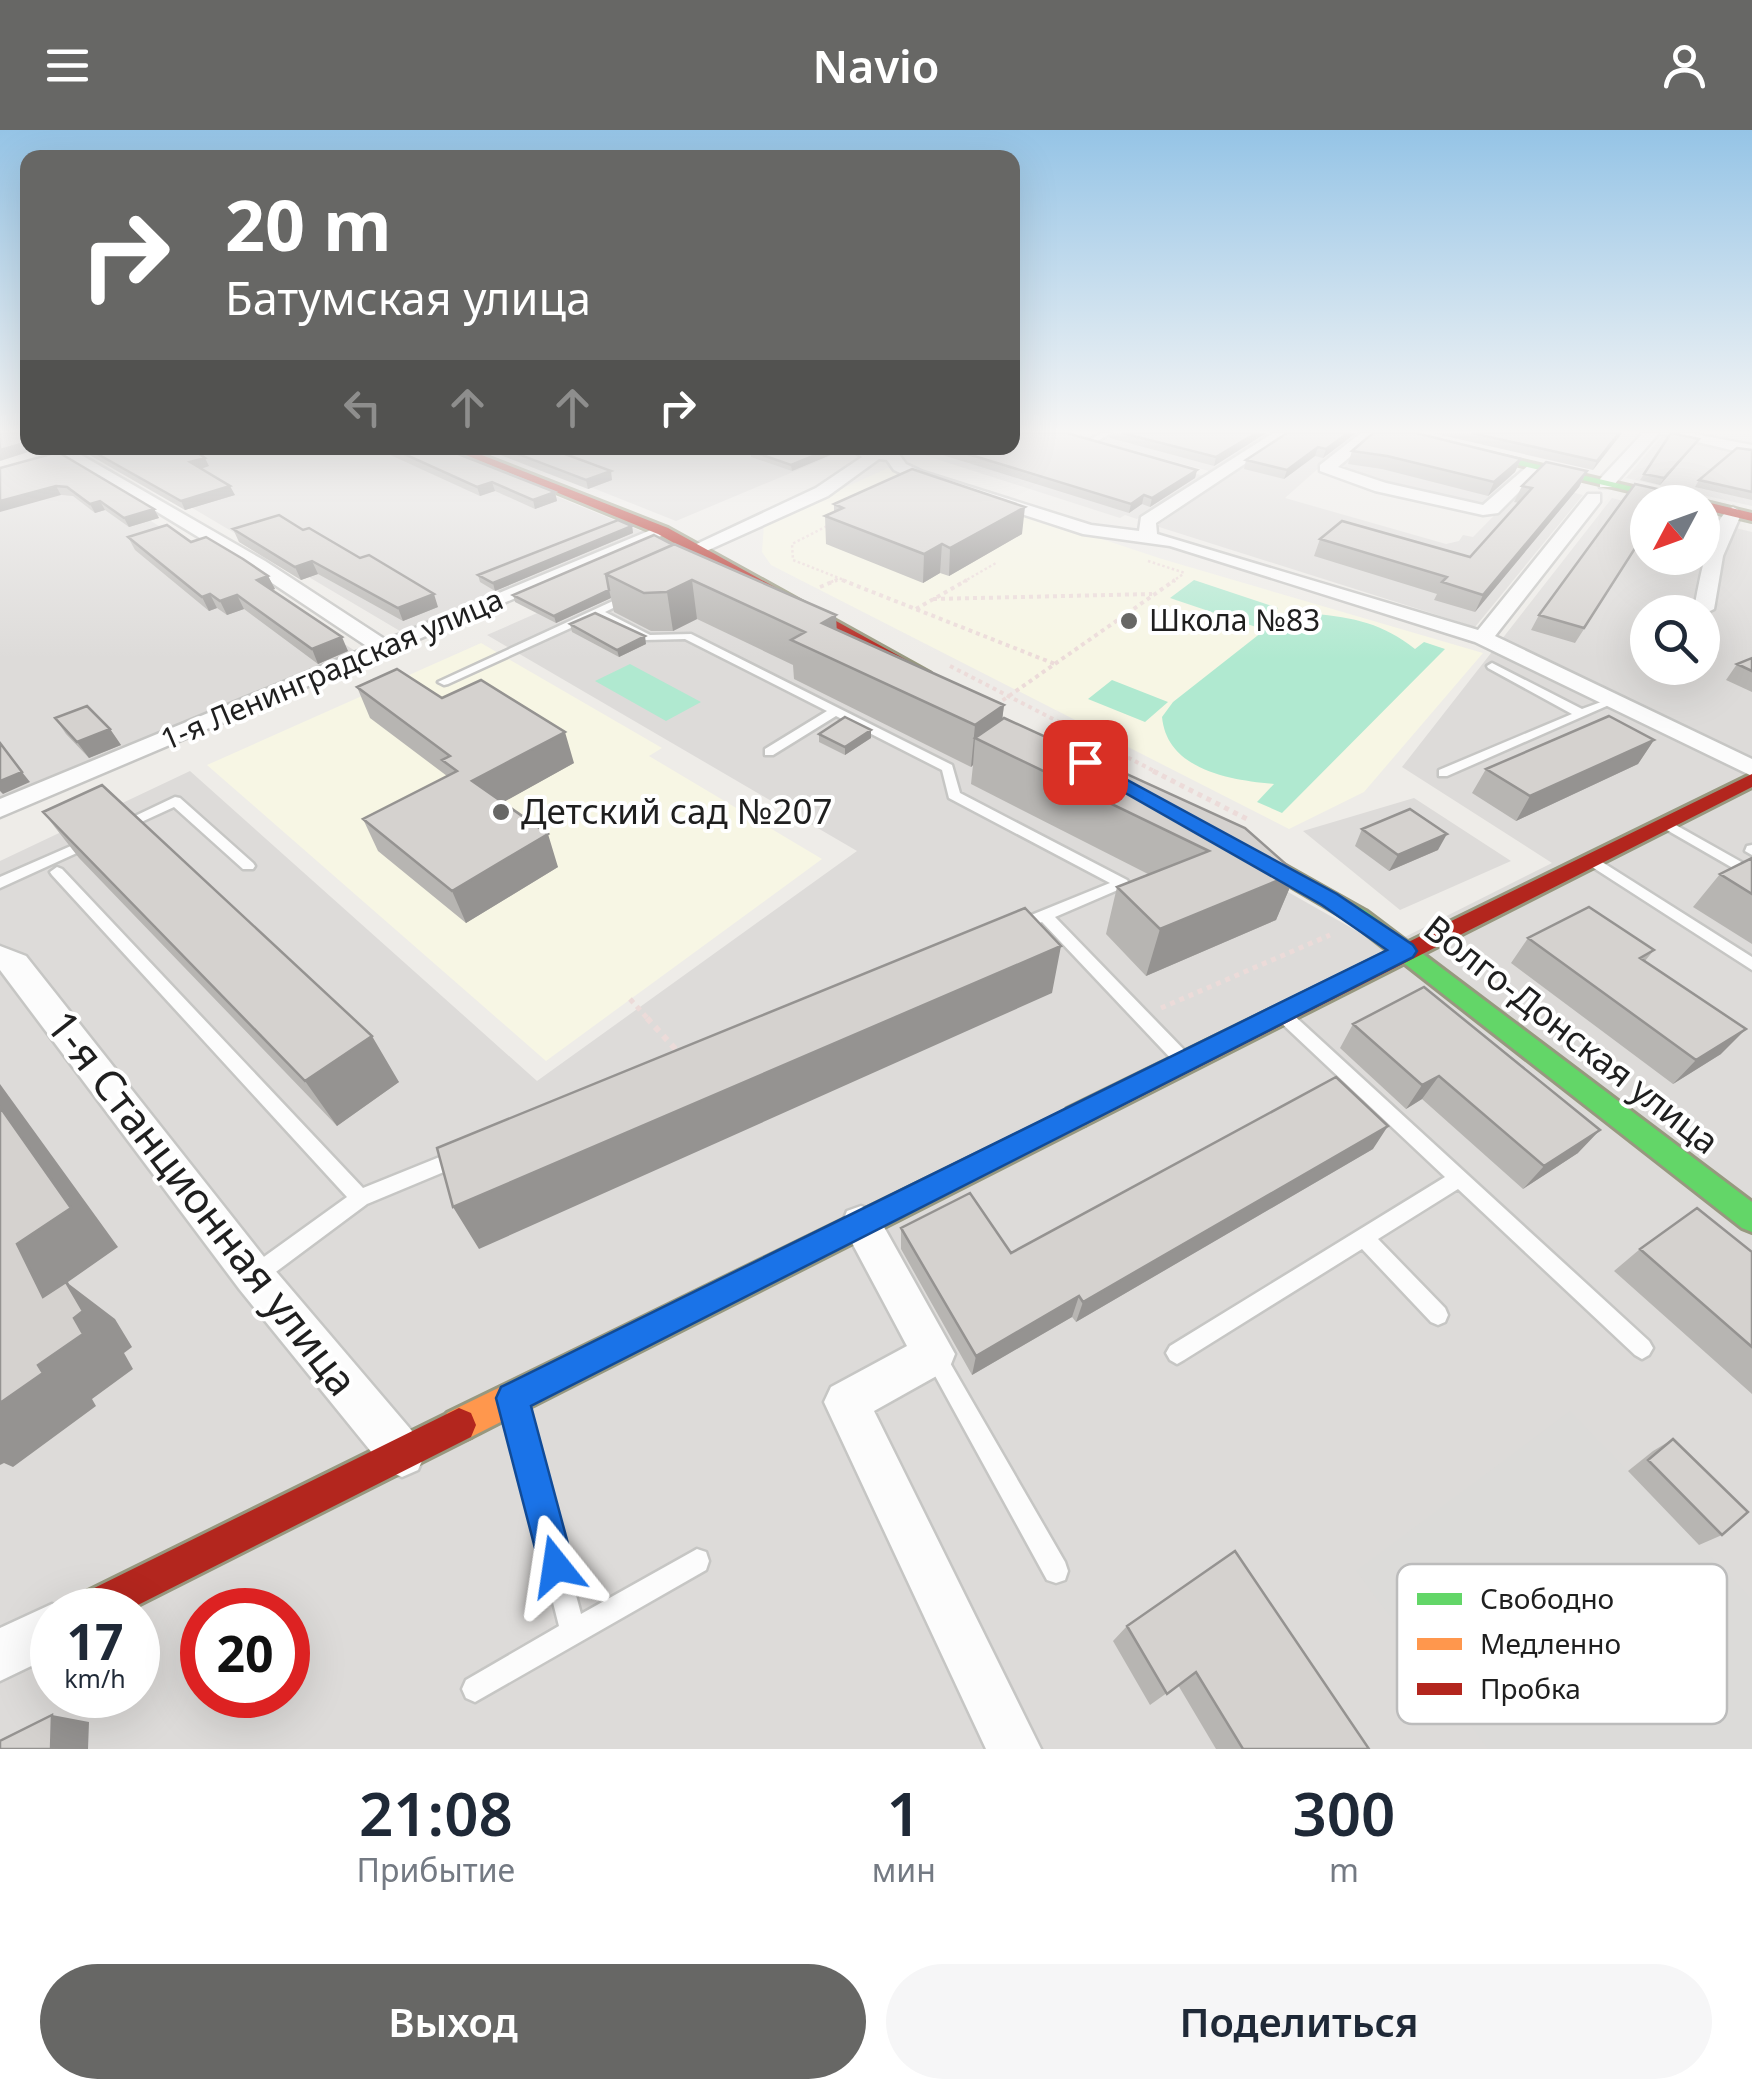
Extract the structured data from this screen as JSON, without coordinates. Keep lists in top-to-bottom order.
{
  "streets": {
    "street": ["1-я Ленинградская улица", "Волго-Донская улица", "1-я Станционная улица"]
  },
  "places": ["Школа №83", "Детский сад №207"],
  "legend": ["Свободно", "Медленно", "Пробка"],
  "north": "bottom left",
  "page": {
    "header": "Navio",
    "turn": ["20 m", "Батумская улица"],
    "speed": "17 km/h",
    "limit": "20",
    "eta": [
      "21:08",
      "Прибытие",
      "1",
      "мин",
      "300",
      "m"
    ],
    "buttons": ["Выход", "Поделиться"]
  }
}
